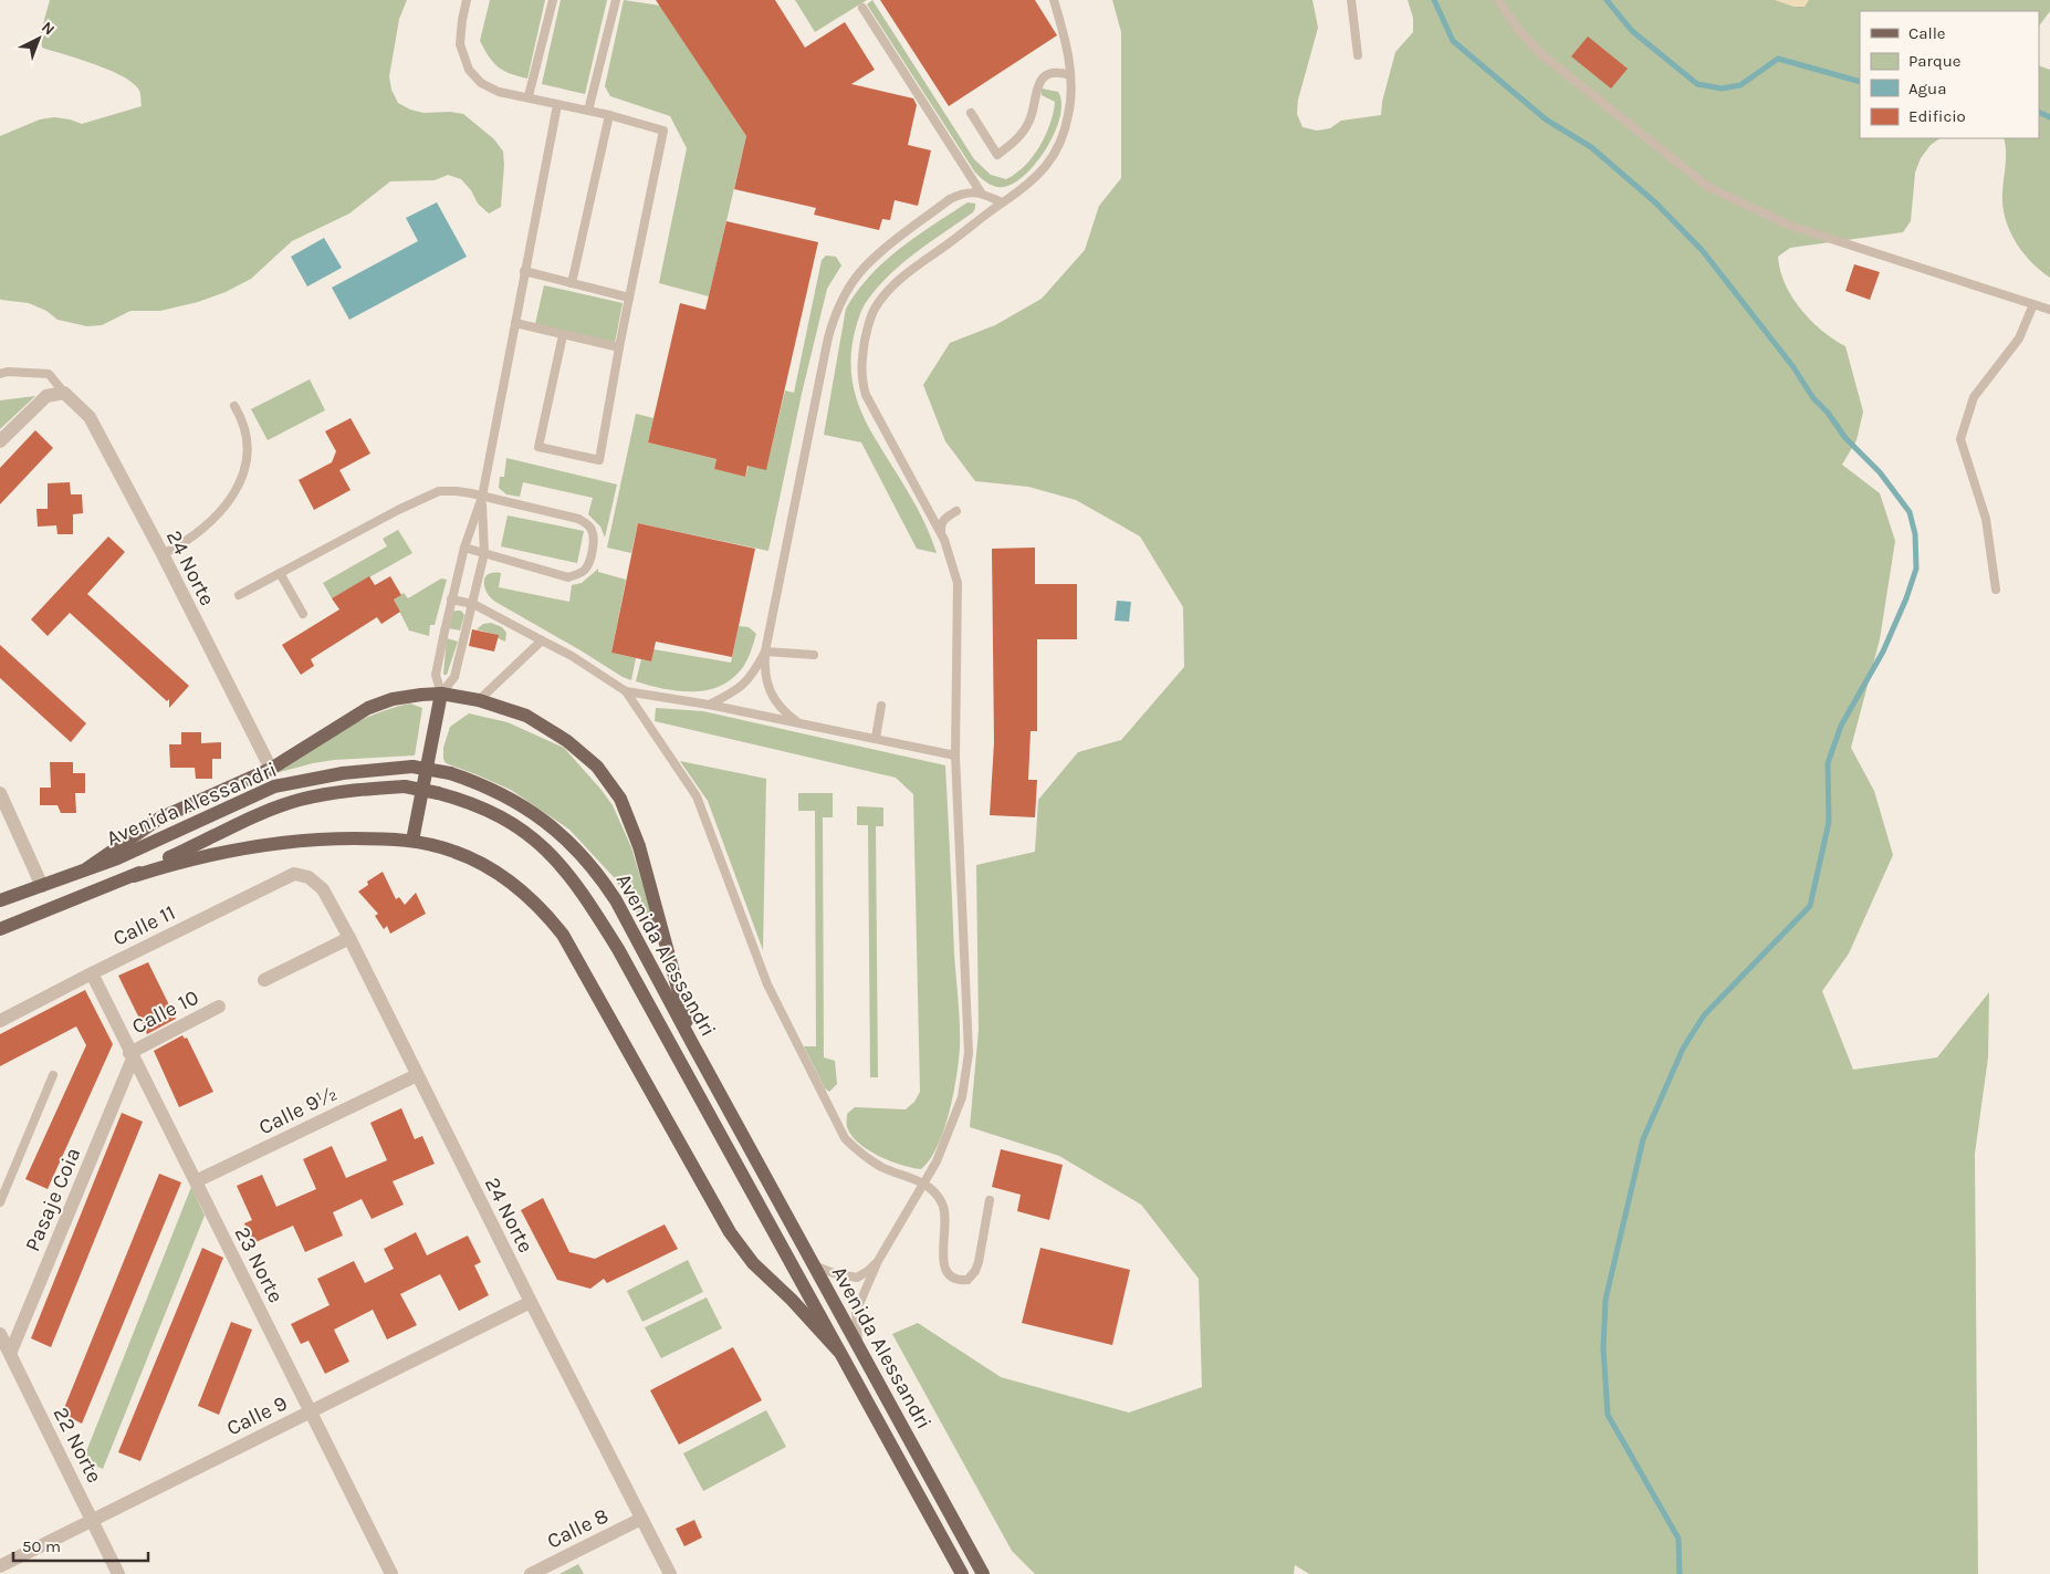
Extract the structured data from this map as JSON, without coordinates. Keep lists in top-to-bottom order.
{
  "streets": {
    "main road": ["Avenida Alessandri"],
    "street": [
      "24 Norte",
      "Calle 11",
      "Calle 10",
      "Calle 9½",
      "Pasaje Coia",
      "23 Norte",
      "Calle 9",
      "22 Norte",
      "Calle 8"
    ]
  },
  "crossings": [
    ["24 Norte", "Calle 11"],
    ["24 Norte", "Calle 9½"],
    ["24 Norte", "Calle 9"],
    ["24 Norte", "Calle 8"],
    ["Calle 11", "23 Norte"],
    ["Calle 10", "Pasaje Coia"],
    ["Calle 10", "23 Norte"],
    ["Calle 9½", "23 Norte"],
    ["Pasaje Coia", "23 Norte"],
    ["Pasaje Coia", "22 Norte"],
    ["23 Norte", "Calle 9"],
    ["Calle 9", "22 Norte"]
  ],
  "legend": [
    "Calle",
    "Parque",
    "Agua",
    "Edificio"
  ],
  "scale_bar": "50 m",
  "north": "top right"
}
